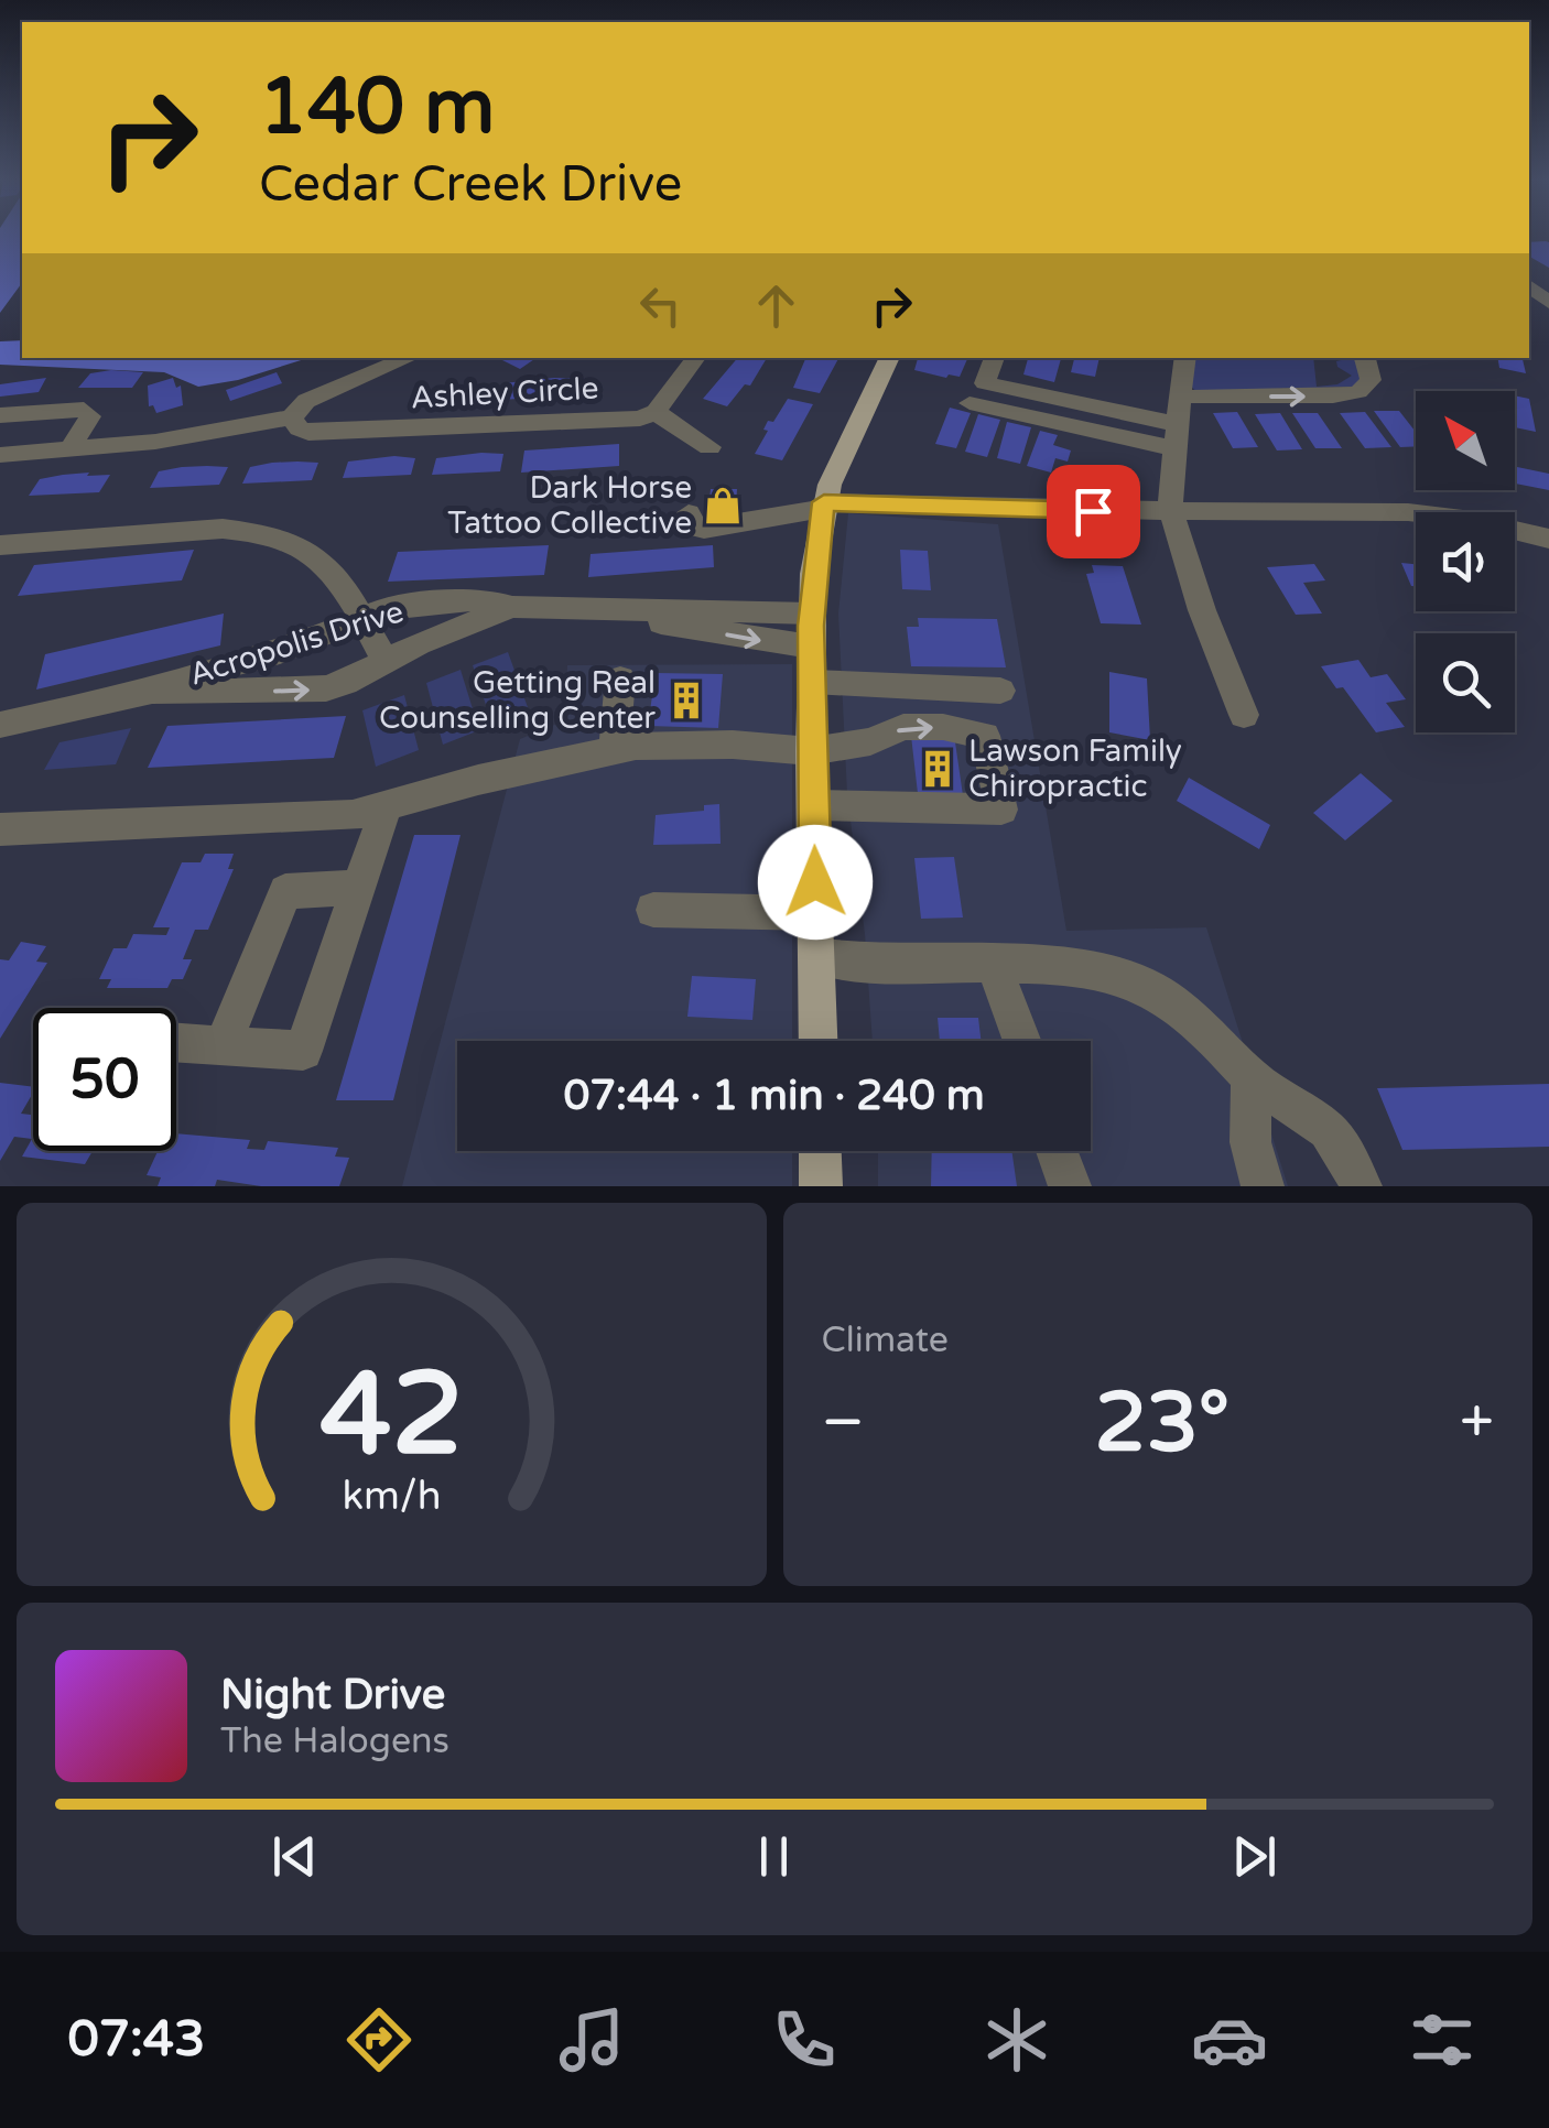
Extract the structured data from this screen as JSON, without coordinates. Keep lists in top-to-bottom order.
{
  "streets": {
    "street": ["Ashley Circle", "Acropolis Drive"]
  },
  "places": {
    "shop": ["Dark Horse Tattoo Collective"],
    "building": ["Getting Real Counselling Center", "Lawson Family Chiropractic"]
  },
  "north": "top left",
  "page": {
    "turn": ["140 m", "Cedar Creek Drive"],
    "limit": "50",
    "trip": "07:44 · 1 min · 240 m",
    "tile": "Climate",
    "heat": ["−", "23°", "+"],
    "song": ["Night Drive", "The Halogens"],
    "tabs": "07:43",
    "gauge": ["42", "km/h"]
  }
}
